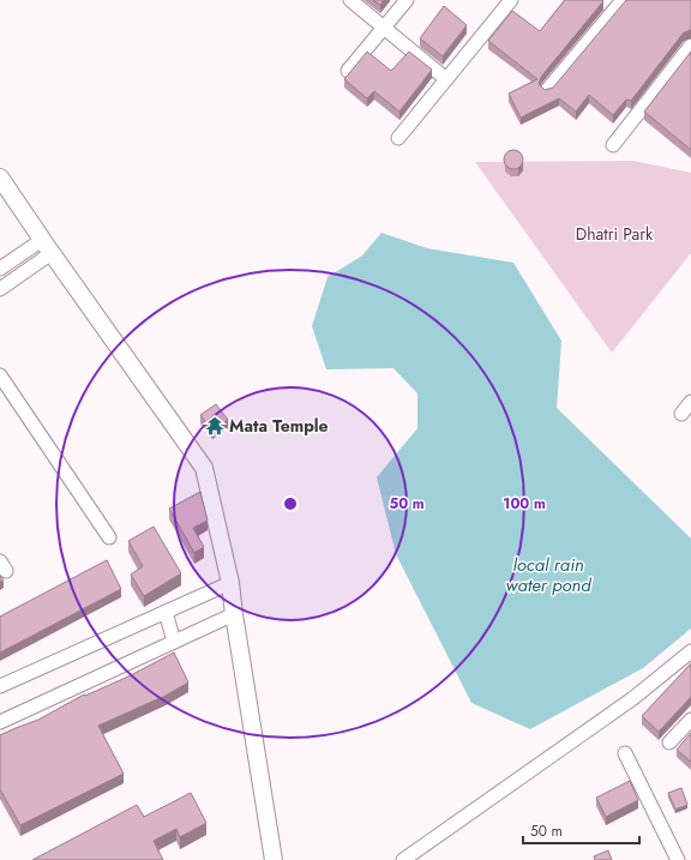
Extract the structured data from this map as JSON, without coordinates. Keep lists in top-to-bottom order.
{
  "water": ["local rain water pond"],
  "parks": ["Dhatri Park"],
  "places": {
    "temple": ["Mata Temple"]
  },
  "scale_bar": "50 m",
  "rings": ["50 m", "100 m"]
}
